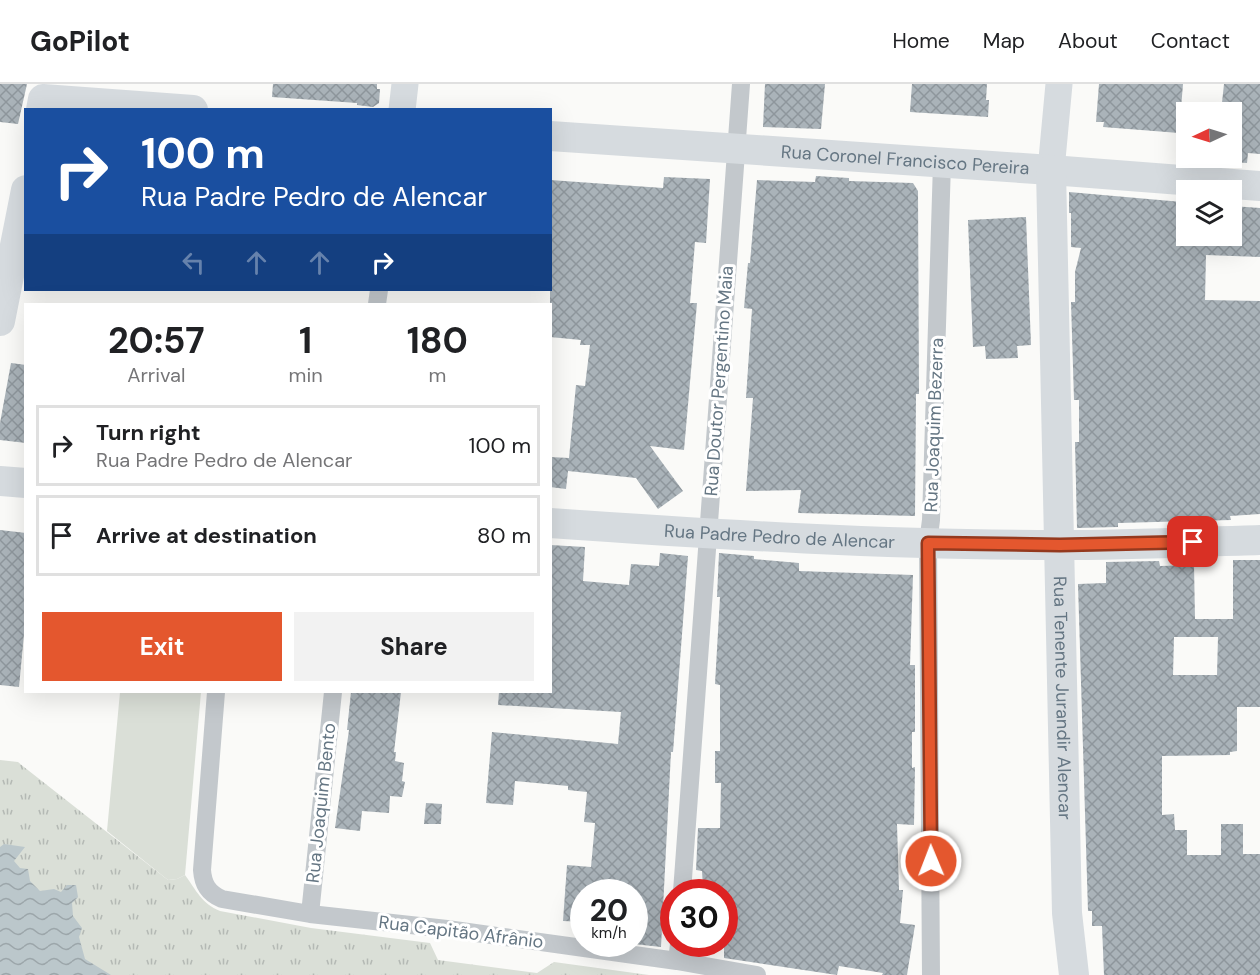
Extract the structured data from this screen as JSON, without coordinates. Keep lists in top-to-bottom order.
{
  "streets": {
    "main road": ["Rua Coronel Francisco Pereira", "Rua Padre Pedro de Alencar", "Rua Tenente Jurandir Alencar"],
    "street": [
      "Rua Doutor Pergentino Maia",
      "Rua Joaquim Bezerra",
      "Rua Joaquim Bento",
      "Rua Capitão Afrânio"
    ]
  },
  "crossings": [
    ["Rua Coronel Francisco Pereira", "Rua Doutor Pergentino Maia"],
    ["Rua Coronel Francisco Pereira", "Rua Joaquim Bezerra"],
    ["Rua Coronel Francisco Pereira", "Rua Tenente Jurandir Alencar"],
    ["Rua Doutor Pergentino Maia", "Rua Padre Pedro de Alencar"],
    ["Rua Joaquim Bezerra", "Rua Padre Pedro de Alencar"],
    ["Rua Padre Pedro de Alencar", "Rua Tenente Jurandir Alencar"],
    ["Rua Joaquim Bento", "Rua Capitão Afrânio"]
  ],
  "north": "left",
  "page": {
    "header": "GoPilot",
    "nav": [
      "Home",
      "Map",
      "About",
      "Contact"
    ],
    "turn": ["100 m", "Rua Padre Pedro de Alencar"],
    "eta": [
      "20:57",
      "Arrival",
      "1",
      "min",
      "180",
      "m"
    ],
    "list": [
      {
        "name": "Turn right",
        "note": "Rua Padre Pedro de Alencar",
        "value": "100 m"
      },
      {
        "name": "Arrive at destination",
        "value": "80 m"
      }
    ],
    "buttons": ["Exit", "Share"],
    "speed": "20 km/h",
    "limit": "30"
  }
}
